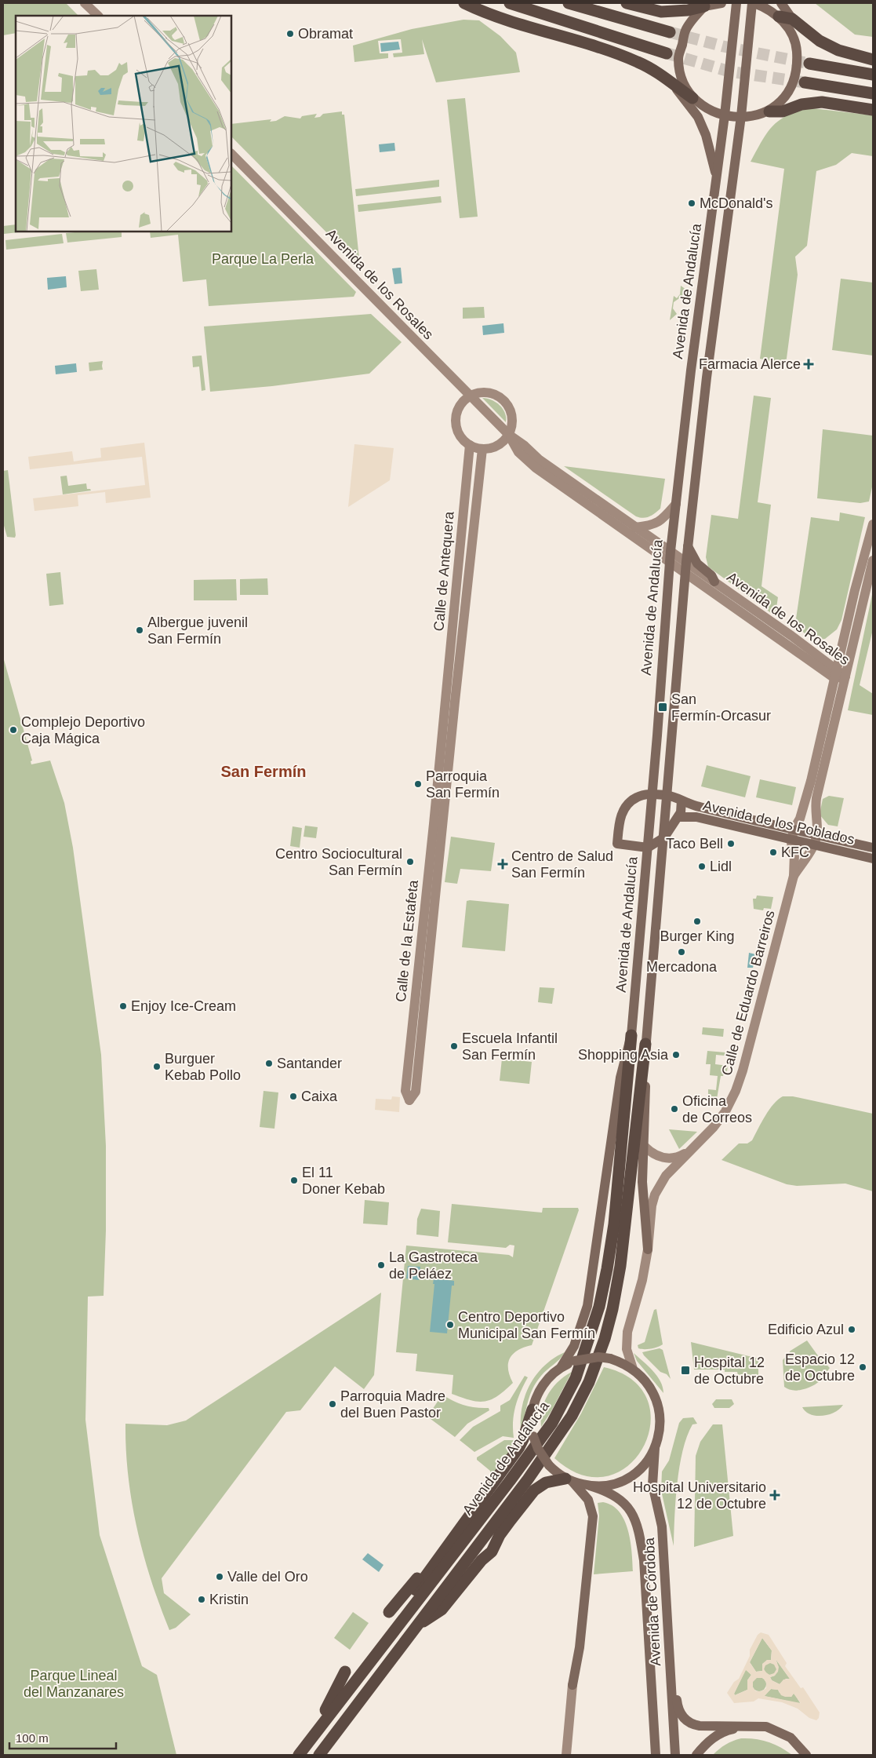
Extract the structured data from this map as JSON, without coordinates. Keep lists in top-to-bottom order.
{
  "streets": {
    "highway": ["Avenida de Andalucía"],
    "main road": ["Avenida de los Poblados", "Avenida de Córdoba"],
    "street": [
      "Avenida de los Rosales",
      "Calle de Antequera",
      "Calle de la Estafeta",
      "Calle de Eduardo Barreiros"
    ]
  },
  "crossings": [
    ["Avenida de los Rosales", "Avenida de Andalucía"],
    ["Avenida de Andalucía", "Avenida de los Poblados"],
    ["Calle de Antequera", "Calle de la Estafeta"],
    ["Avenida de los Poblados", "Calle de Eduardo Barreiros"]
  ],
  "districts": ["San Fermín"],
  "parks": ["Parque La Perla", "Parque Lineal del Manzanares"],
  "places": {
    "other": [
      "Obramat",
      "McDonald's",
      "Albergue juvenil San Fermín",
      "Complejo Deportivo Caja Mágica",
      "Parroquia San Fermín",
      "Taco Bell",
      "KFC",
      "Centro Sociocultural San Fermín",
      "Lidl",
      "Burger King",
      "Mercadona",
      "Enjoy Ice-Cream",
      "Escuela Infantil San Fermín",
      "Shopping Asia",
      "Santander",
      "Burguer Kebab Pollo",
      "Caixa",
      "Oficina de Correos",
      "El 11 Doner Kebab",
      "La Gastroteca de Peláez",
      "Centro Deportivo Municipal San Fermín",
      "Edificio Azul",
      "Espacio 12 de Octubre",
      "Parroquia Madre del Buen Pastor",
      "Valle del Oro",
      "Kristin"
    ],
    "health": ["Farmacia Alerce", "Centro de Salud San Fermín", "Hospital Universitario 12 de Octubre"],
    "transit": ["San Fermín-Orcasur", "Hospital 12 de Octubre"]
  },
  "scale_bar": "100 m"
}
